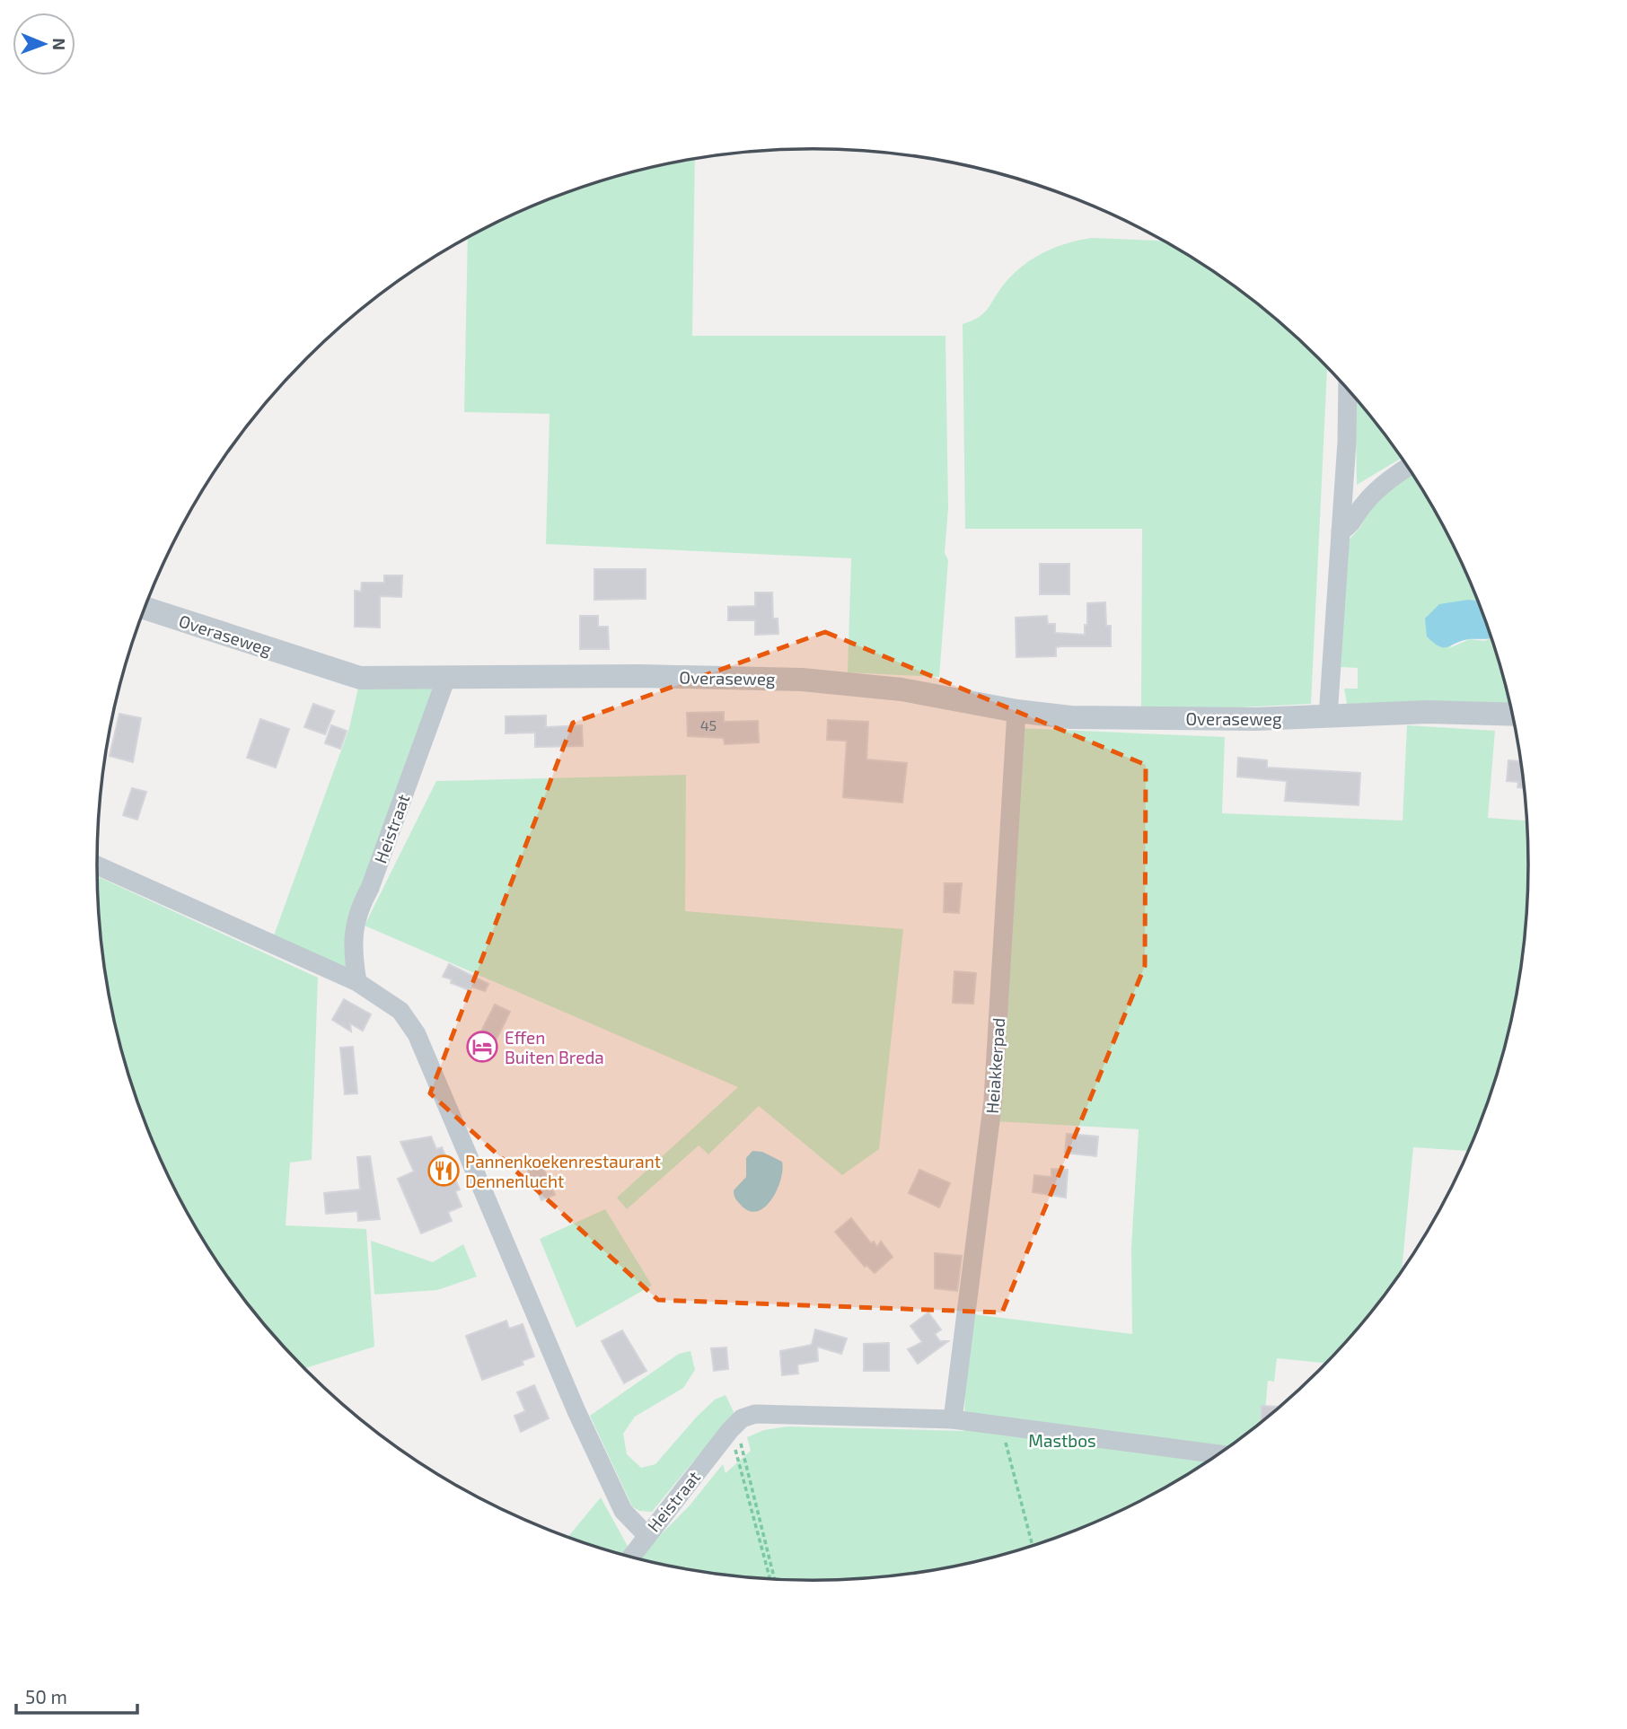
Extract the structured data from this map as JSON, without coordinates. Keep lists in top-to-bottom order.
{
  "streets": {
    "street": ["Overaseweg", "Heistraat", "Heiakkerpad"]
  },
  "crossings": [
    ["Overaseweg", "Heistraat"],
    ["Overaseweg", "Heiakkerpad"]
  ],
  "parks": ["Mastbos"],
  "places": {
    "hotel": ["Effen Buiten Breda"],
    "restaurant": ["Pannenkoekenrestaurant Dennenlucht"]
  },
  "house_numbers": ["45"],
  "scale_bar": "50 m",
  "north": "right"
}
